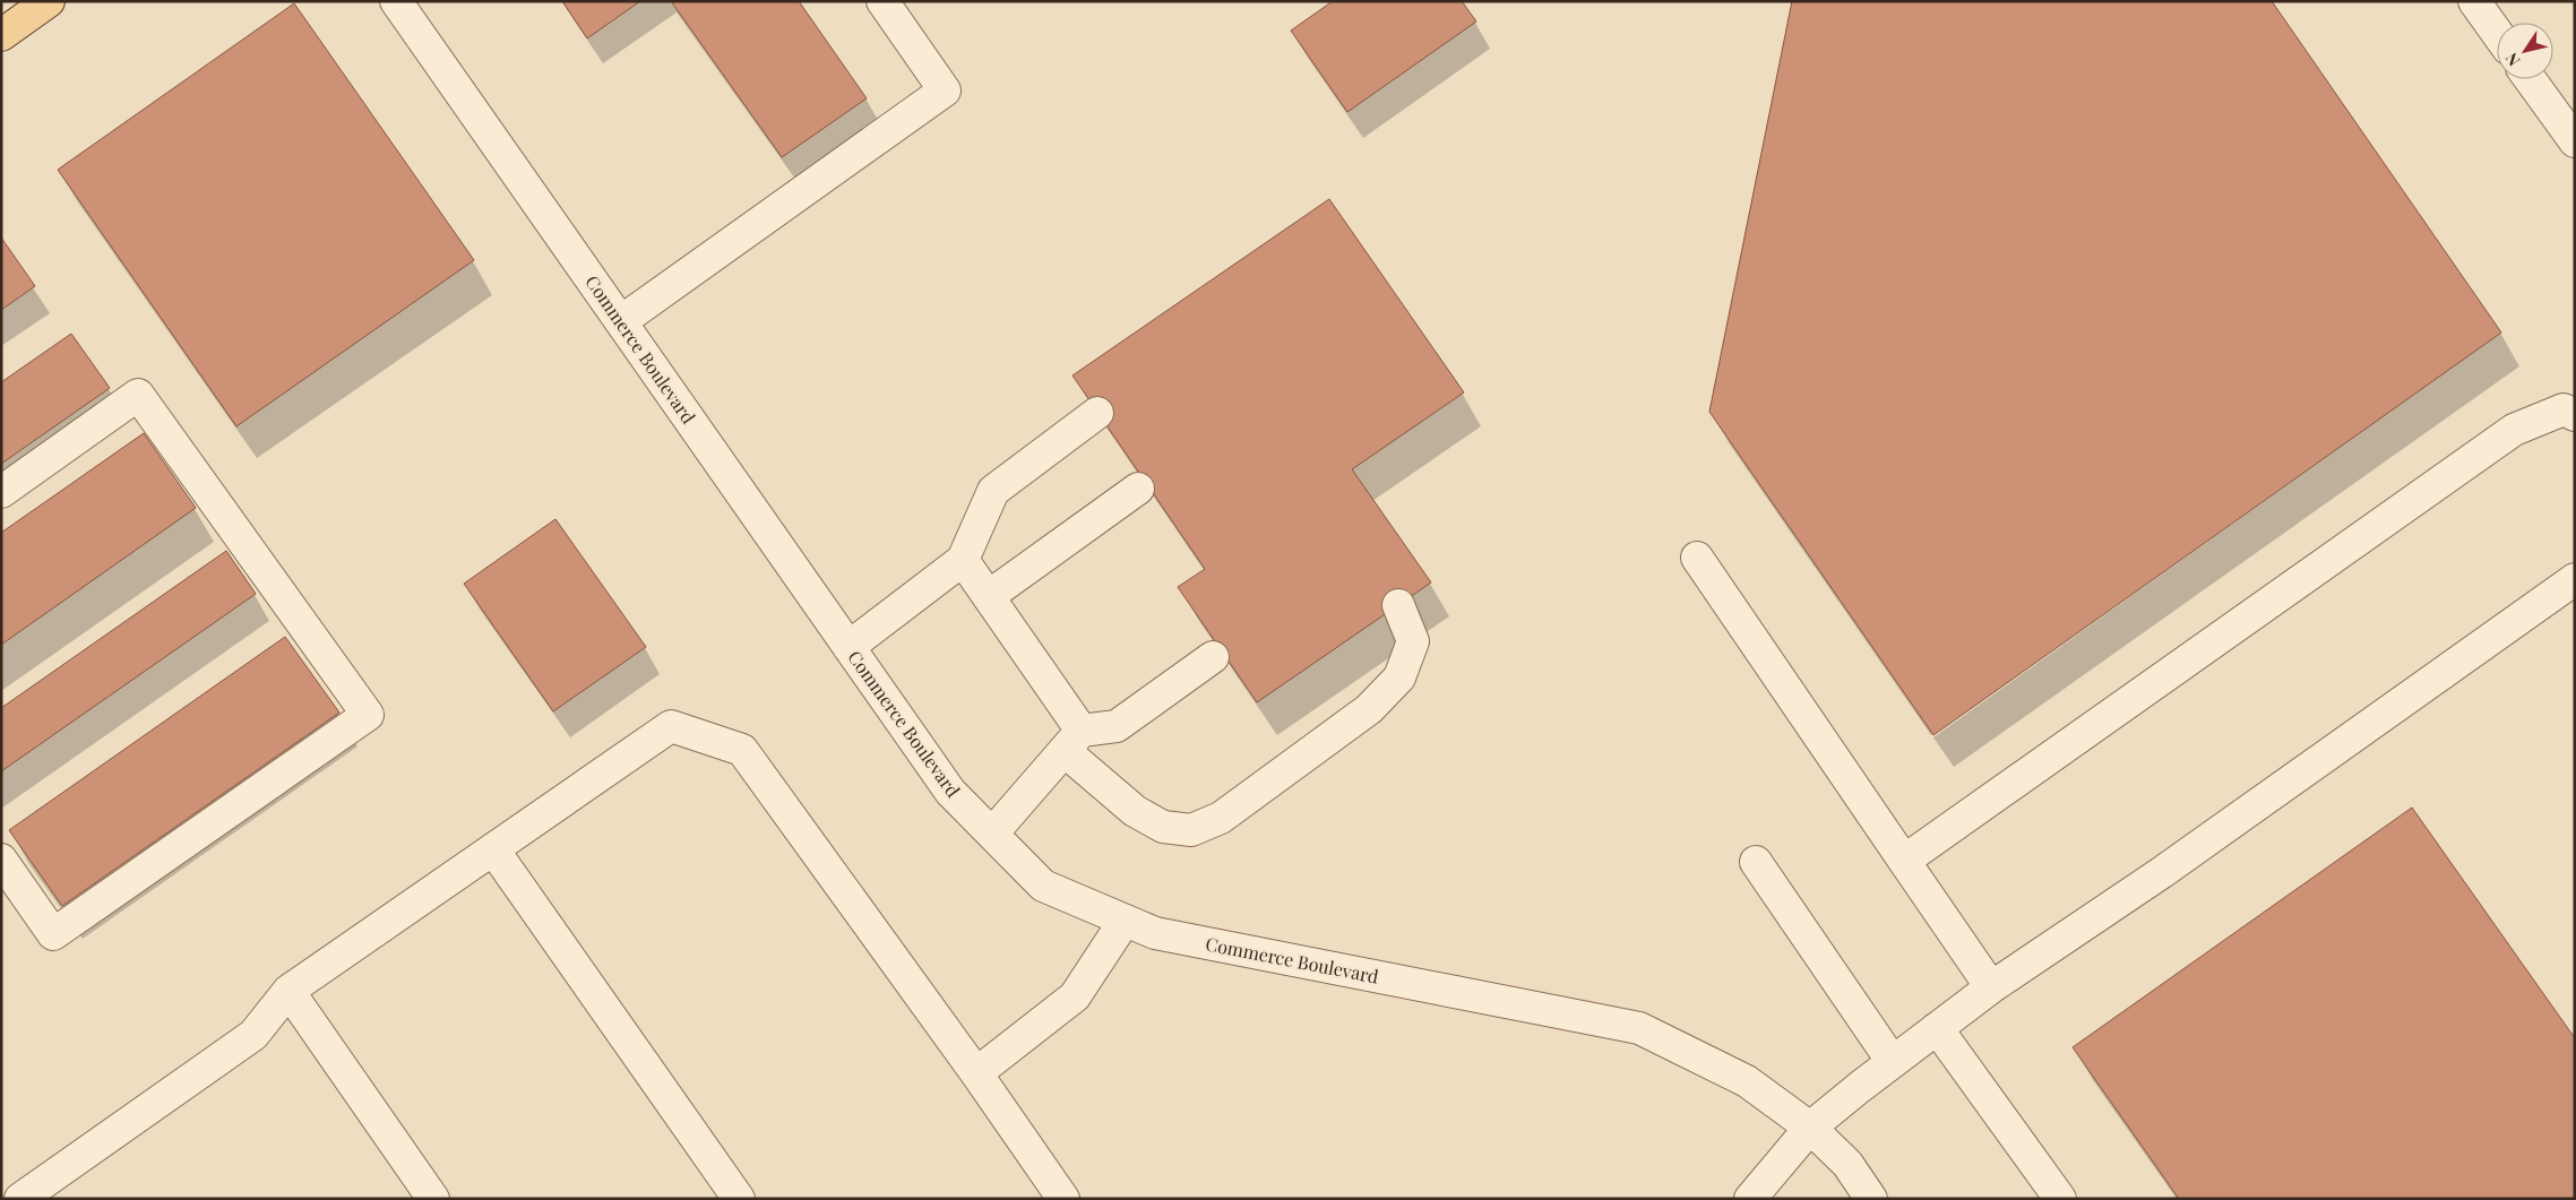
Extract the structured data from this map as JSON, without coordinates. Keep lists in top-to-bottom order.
{
  "streets": {
    "street": ["Commerce Boulevard"]
  },
  "north": "bottom left"
}
